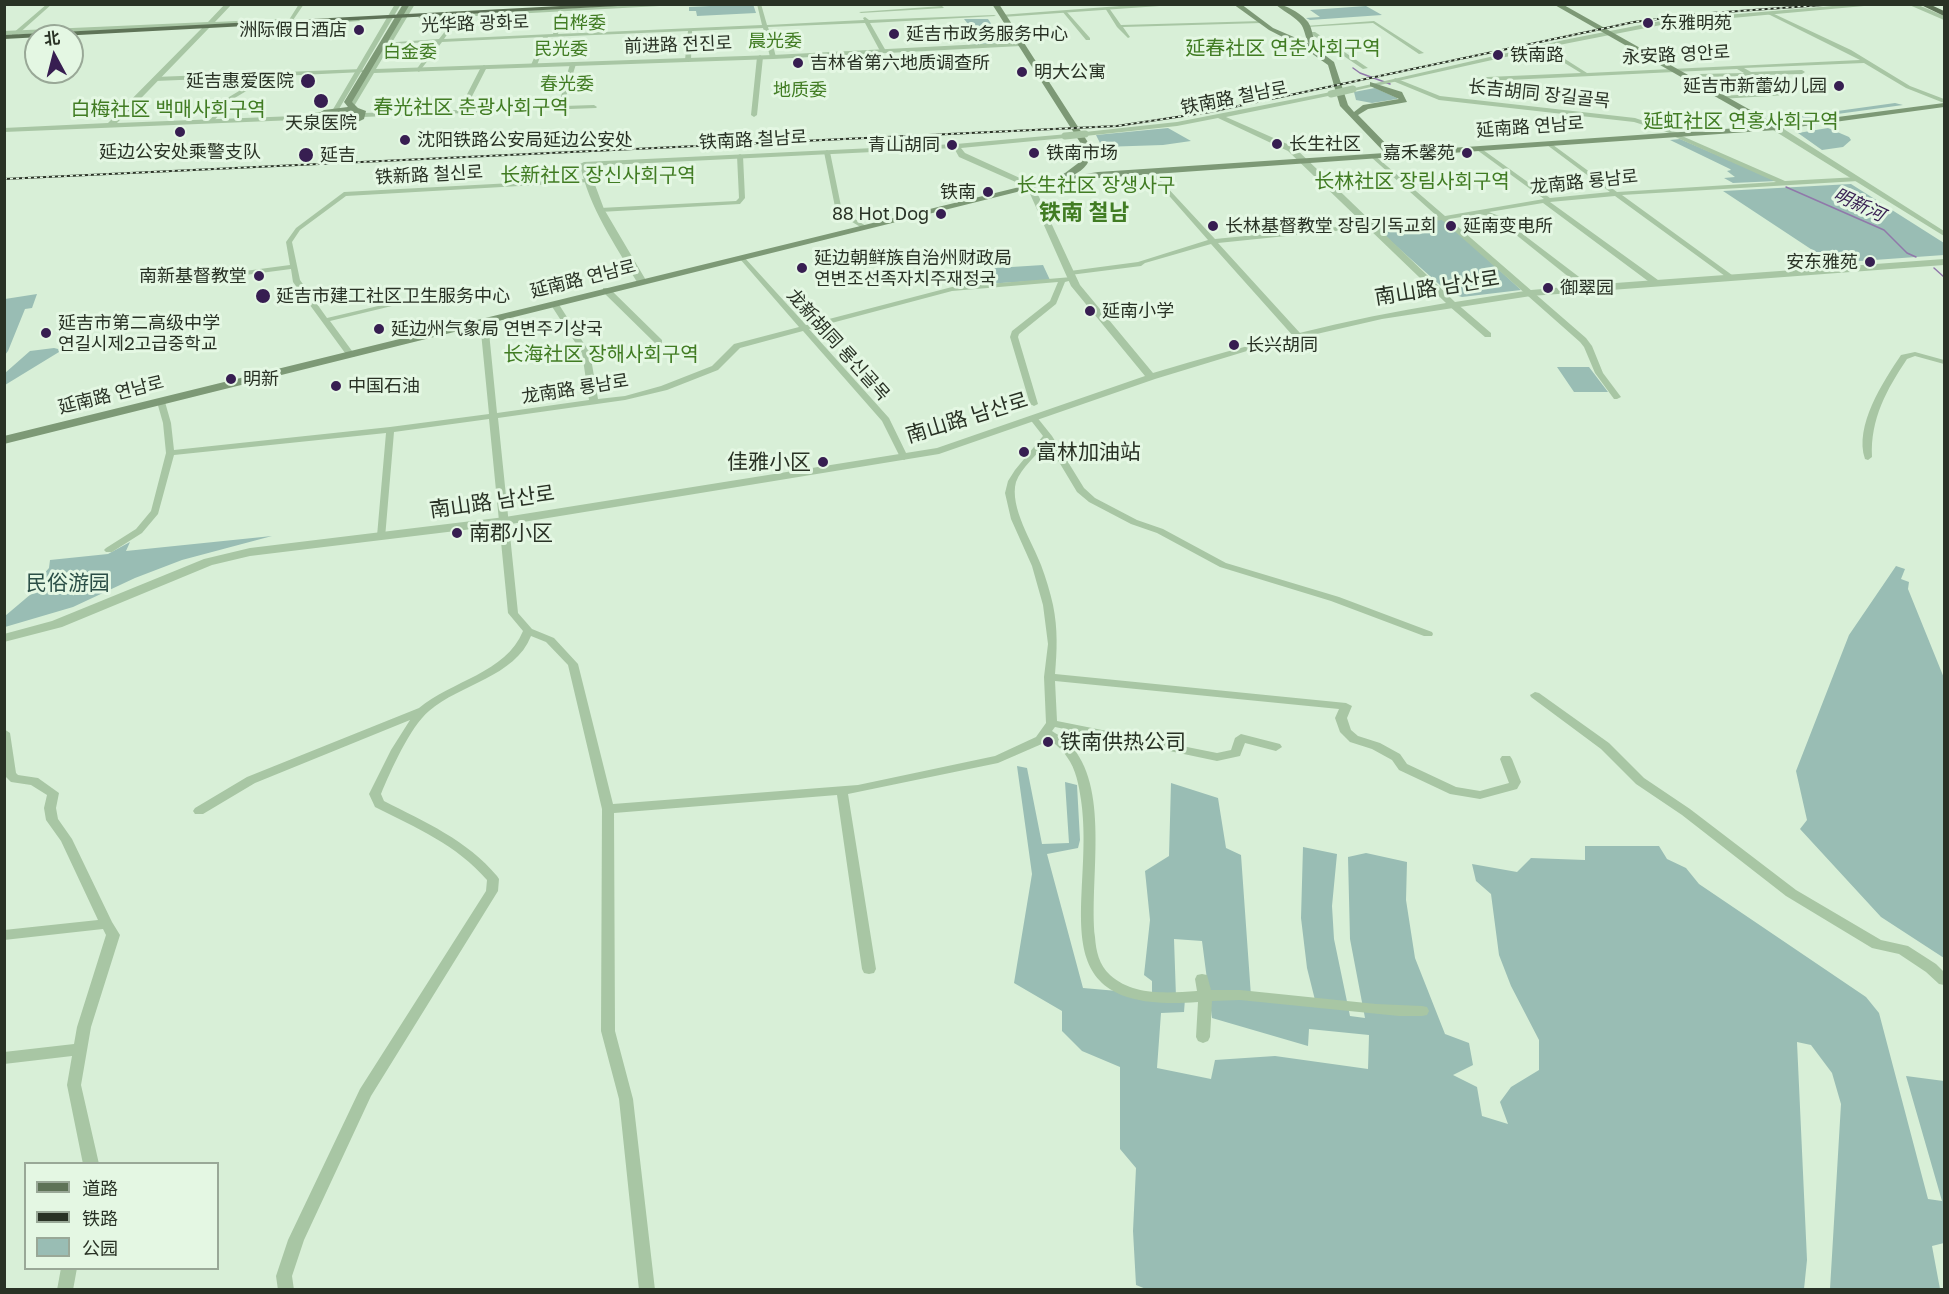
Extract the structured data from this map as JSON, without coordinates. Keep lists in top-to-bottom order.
{
  "streets": {
    "main road": ["延南路 연남로"],
    "street": [
      "光华路 광화로",
      "前进路 전진로",
      "永安路 영안로",
      "长吉胡同 장길골목",
      "铁南路 철남로",
      "铁新路 철신로",
      "龙南路 룡남로",
      "南山路 남산로",
      "龙新胡同 룡신골목"
    ]
  },
  "crossings": [
    ["长吉胡同 장길골목", "铁南路 철남로"],
    ["长吉胡同 장길골목", "延南路 연남로"],
    ["长吉胡同 장길골목", "龙南路 룡남로"],
    ["铁南路 철남로", "铁新路 철신로"],
    ["延南路 연남로", "龙新胡同 룡신골목"],
    ["龙南路 룡남로", "龙新胡同 룡신골목"],
    ["南山路 남산로", "龙新胡同 룡신골목"]
  ],
  "districts": [
    "白桦委",
    "晨光委",
    "民光委",
    "延春社区 연춘사회구역",
    "白金委",
    "春光委",
    "地质委",
    "春光社区 춘광사회구역",
    "白梅社区 백매사회구역",
    "延虹社区 연홍사회구역",
    "长新社区 장신사회구역",
    "长林社区 장림사회구역",
    "长生社区 장생사구",
    "铁南 철남",
    "长海社区 장해사회구역"
  ],
  "water": ["明新河"],
  "parks": ["民俗游园"],
  "places": [
    "东雅明苑",
    "洲际假日酒店",
    "延吉市政务服务中心",
    "铁南路",
    "吉林省第六地质调查所",
    "明大公寓",
    "延吉惠爱医院",
    "延吉市新蕾幼儿园",
    "天泉医院",
    "延边公安处乘警支队",
    "沈阳铁路公安局延边公安处",
    "长生社区",
    "青山胡同",
    "铁南市场",
    "嘉禾馨苑",
    "延吉",
    "铁南",
    "88 Hot Dog",
    "长林基督教堂 장림기독교회",
    "延南变电所",
    "安东雅苑",
    "延边朝鲜族自治州财政局 연변조선족자치주재정국",
    "南新基督教堂",
    "御翠园",
    "延吉市建工社区卫生服务中心",
    "延南小学",
    "延边州气象局 연변주기상국",
    "延吉市第二高级中学 연길시제2고급중학교",
    "长兴胡同",
    "明新",
    "中国石油",
    "富林加油站",
    "佳雅小区",
    "南郡小区",
    "铁南供热公司"
  ],
  "legend": ["道路", "铁路", "公园"],
  "north": "top"
}
